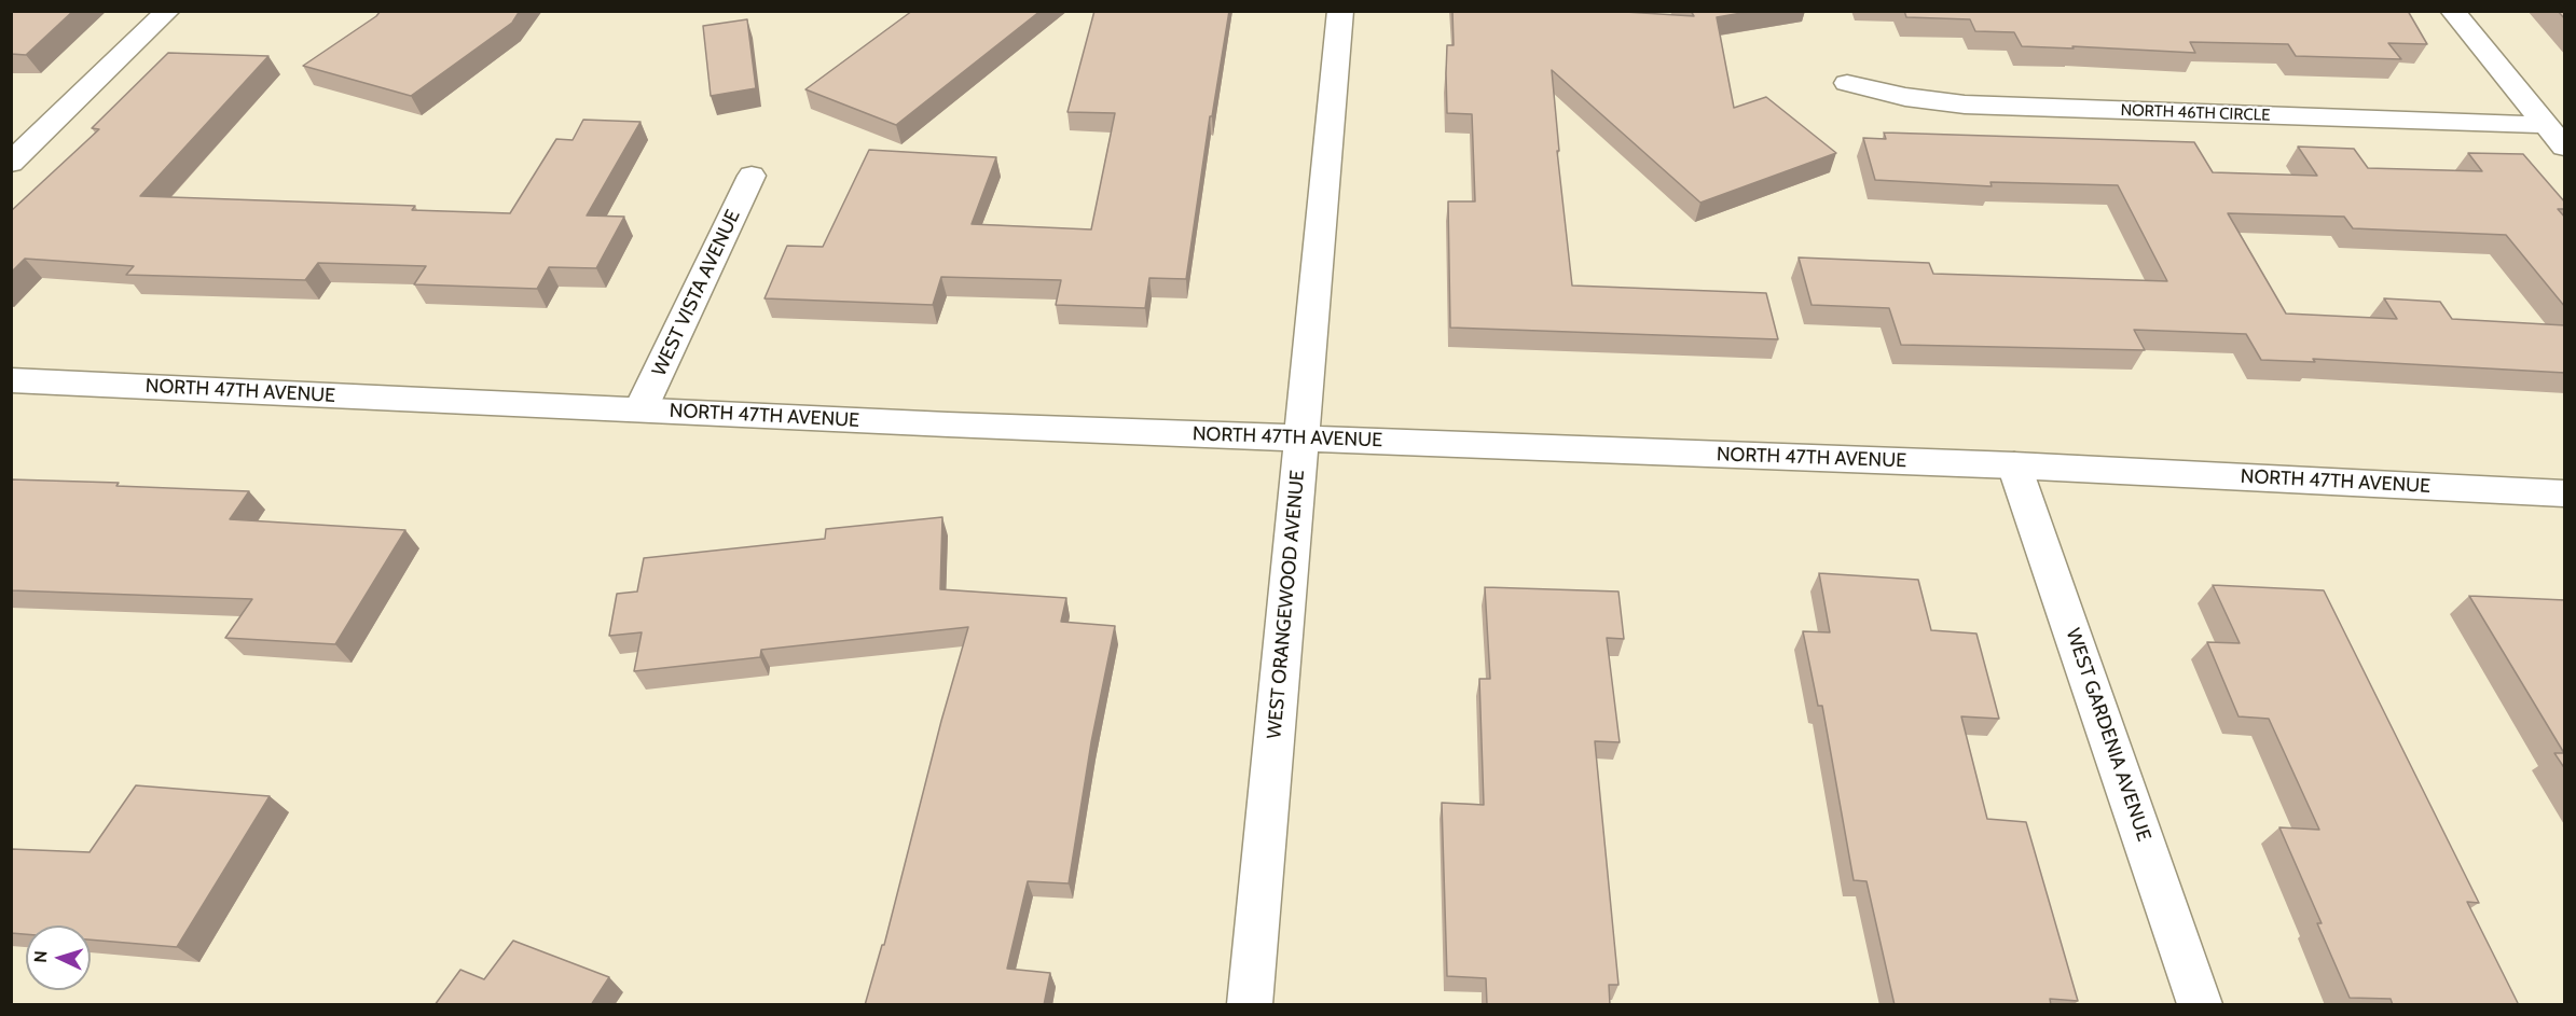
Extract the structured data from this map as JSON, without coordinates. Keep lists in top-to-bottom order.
{
  "streets": {
    "street": [
      "NORTH 46TH CIRCLE",
      "WEST VISTA AVENUE",
      "NORTH 47TH AVENUE",
      "WEST ORANGEWOOD AVENUE",
      "WEST GARDENIA AVENUE"
    ]
  },
  "crossings": [
    ["WEST VISTA AVENUE", "NORTH 47TH AVENUE"],
    ["NORTH 47TH AVENUE", "WEST ORANGEWOOD AVENUE"],
    ["NORTH 47TH AVENUE", "WEST GARDENIA AVENUE"]
  ],
  "north": "left"
}
